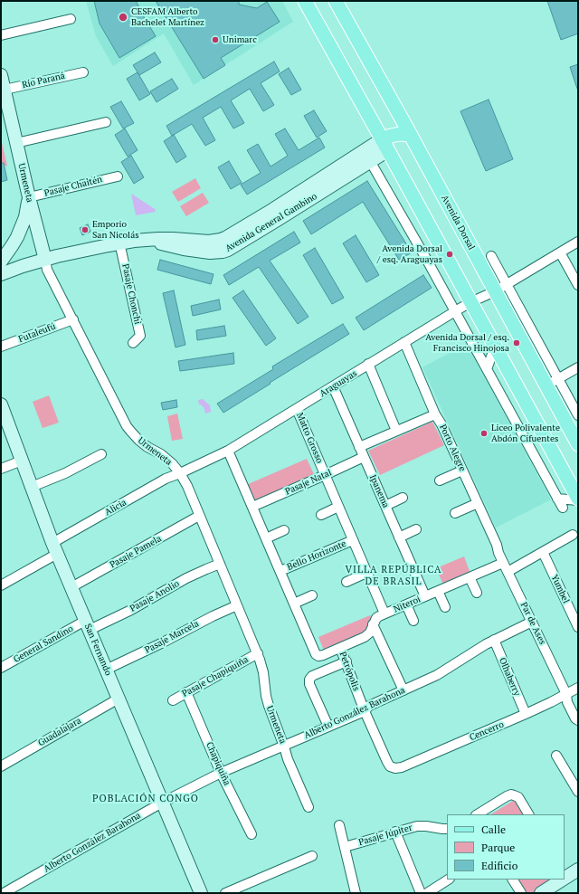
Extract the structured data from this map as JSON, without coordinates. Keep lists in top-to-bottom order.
{
  "streets": {
    "main road": ["Avenida Dorsal"],
    "street": [
      "Río Paraná",
      "Urmeneta",
      "Pasaje Chaitén",
      "Avenida General Gambino",
      "Pasaje Chonchi",
      "Futaleufú",
      "Araguayas",
      "Matto Grosso",
      "Porto Alegre",
      "Pasaje Natal",
      "Ipanema",
      "Alicia",
      "Pasaje Pamela",
      "Bello Horizonte",
      "Yumbel",
      "Pasaje Anolio",
      "Niteroi",
      "Par de Ases",
      "Pasaje Marcela",
      "General Sandino",
      "San Fernando",
      "Petrópolis",
      "Pasaje Chapiquiña",
      "Olhaberry",
      "Alberto González Barahona",
      "Cencerro",
      "Guadalajara",
      "Chapiquiña",
      "Pasaje Júpiter"
    ]
  },
  "crossings": [
    ["Río Paraná", "Urmeneta"],
    ["Urmeneta", "Pasaje Chaitén"],
    ["Urmeneta", "Avenida General Gambino"],
    ["Urmeneta", "Futaleufú"],
    ["Urmeneta", "Araguayas"],
    ["Urmeneta", "Alicia"],
    ["Urmeneta", "Pasaje Pamela"],
    ["Urmeneta", "Pasaje Anolio"],
    ["Urmeneta", "Pasaje Marcela"],
    ["Urmeneta", "Pasaje Chapiquiña"],
    ["Urmeneta", "Alberto González Barahona"],
    ["Avenida General Gambino", "Pasaje Chonchi"],
    ["Avenida Dorsal", "Araguayas"],
    ["Araguayas", "Matto Grosso"],
    ["Araguayas", "Porto Alegre"],
    ["Araguayas", "Ipanema"],
    ["Araguayas", "Alicia"],
    ["Araguayas", "Petrópolis"],
    ["Matto Grosso", "Pasaje Natal"],
    ["Matto Grosso", "Bello Horizonte"],
    ["Matto Grosso", "Niteroi"],
    ["Porto Alegre", "Par de Ases"],
    ["Pasaje Natal", "Ipanema"],
    ["Pasaje Natal", "Petrópolis"],
    ["Ipanema", "Niteroi"],
    ["Alicia", "San Fernando"],
    ["Pasaje Pamela", "San Fernando"],
    ["Bello Horizonte", "Petrópolis"],
    ["Pasaje Anolio", "General Sandino"],
    ["Pasaje Anolio", "San Fernando"],
    ["Niteroi", "Par de Ases"],
    ["Niteroi", "Petrópolis"],
    ["Par de Ases", "Alberto González Barahona"],
    ["Par de Ases", "Cencerro"],
    ["Pasaje Marcela", "San Fernando"],
    ["General Sandino", "San Fernando"],
    ["San Fernando", "Alberto González Barahona"],
    ["San Fernando", "Guadalajara"],
    ["Petrópolis", "Alberto González Barahona"],
    ["Petrópolis", "Cencerro"],
    ["Pasaje Chapiquiña", "Chapiquiña"],
    ["Olhaberry", "Alberto González Barahona"],
    ["Olhaberry", "Cencerro"],
    ["Alberto González Barahona", "Chapiquiña"]
  ],
  "districts": ["VILLA REPÚBLICA DE BRASIL", "POBLACIÓN CONGO"],
  "places": [
    "CESFAM Alberto Bachelet Martínez",
    "Unimarc",
    "Emporio San Nicolás",
    "Avenida Dorsal / esq. Araguayas",
    "Avenida Dorsal / esq. Francisco Hinojosa",
    "Liceo Polivalente Abdón Cifuentes"
  ],
  "legend": ["Calle", "Parque", "Edificio"]
}
